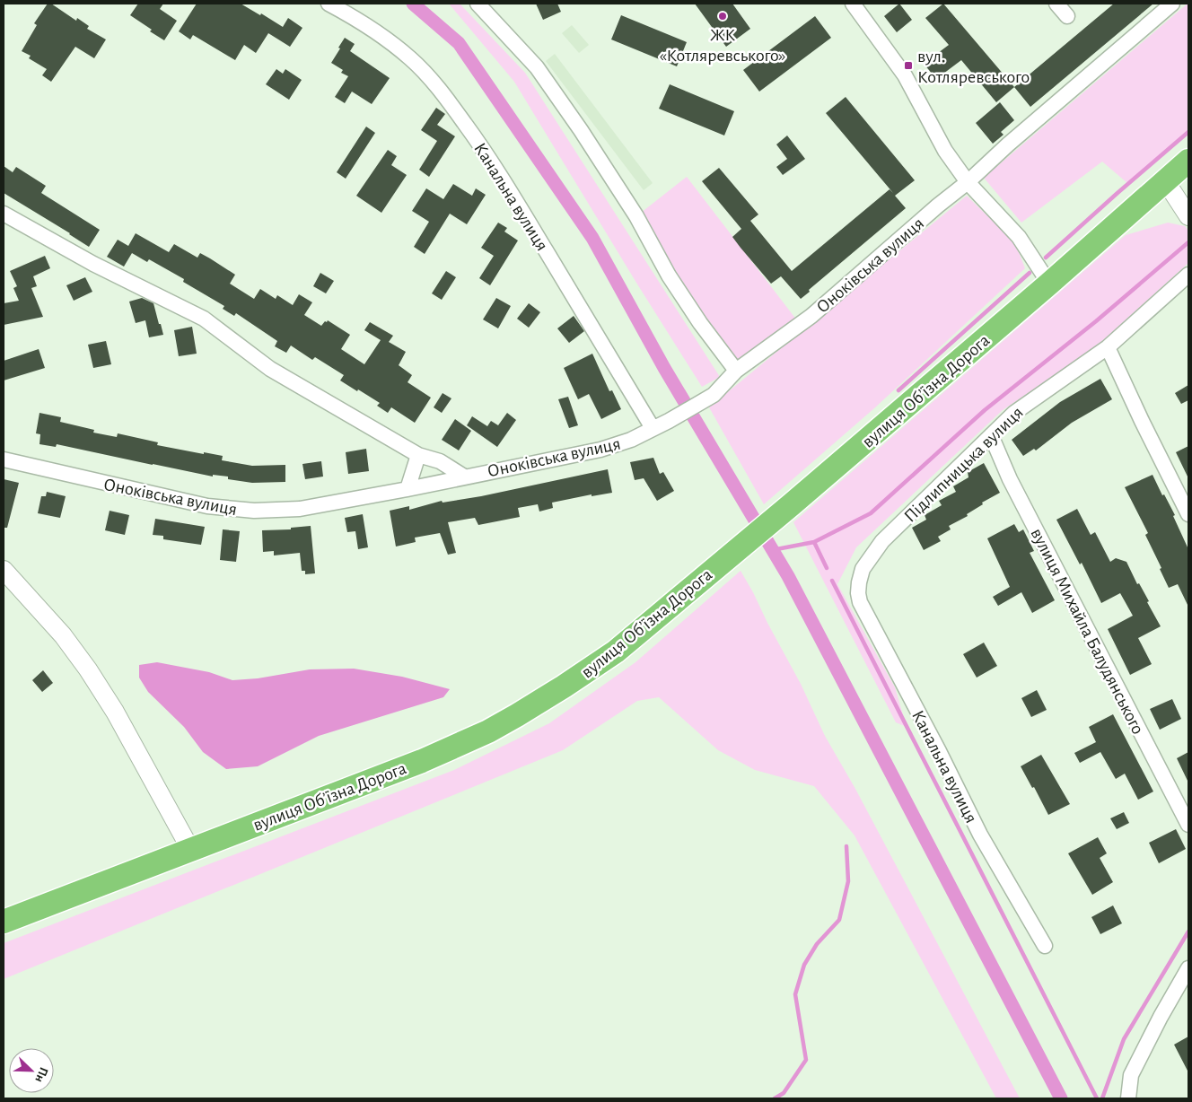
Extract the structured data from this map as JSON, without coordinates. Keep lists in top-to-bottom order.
{
  "streets": {
    "highway": ["вулиця Обʼїзна Дорога"],
    "street": [
      "Канальна вулиця",
      "Оноківська вулиця",
      "Підлипницька вулиця",
      "вулиця Михайла Балудянського"
    ]
  },
  "crossings": [
    ["Канальна вулиця", "Оноківська вулиця"],
    ["Канальна вулиця", "Підлипницька вулиця"],
    ["Підлипницька вулиця", "вулиця Михайла Балудянського"]
  ],
  "places": {
    "other": ["ЖК «Котляревського»"],
    "transit": ["вул. Котляревського"]
  },
  "north": "bottom right"
}
